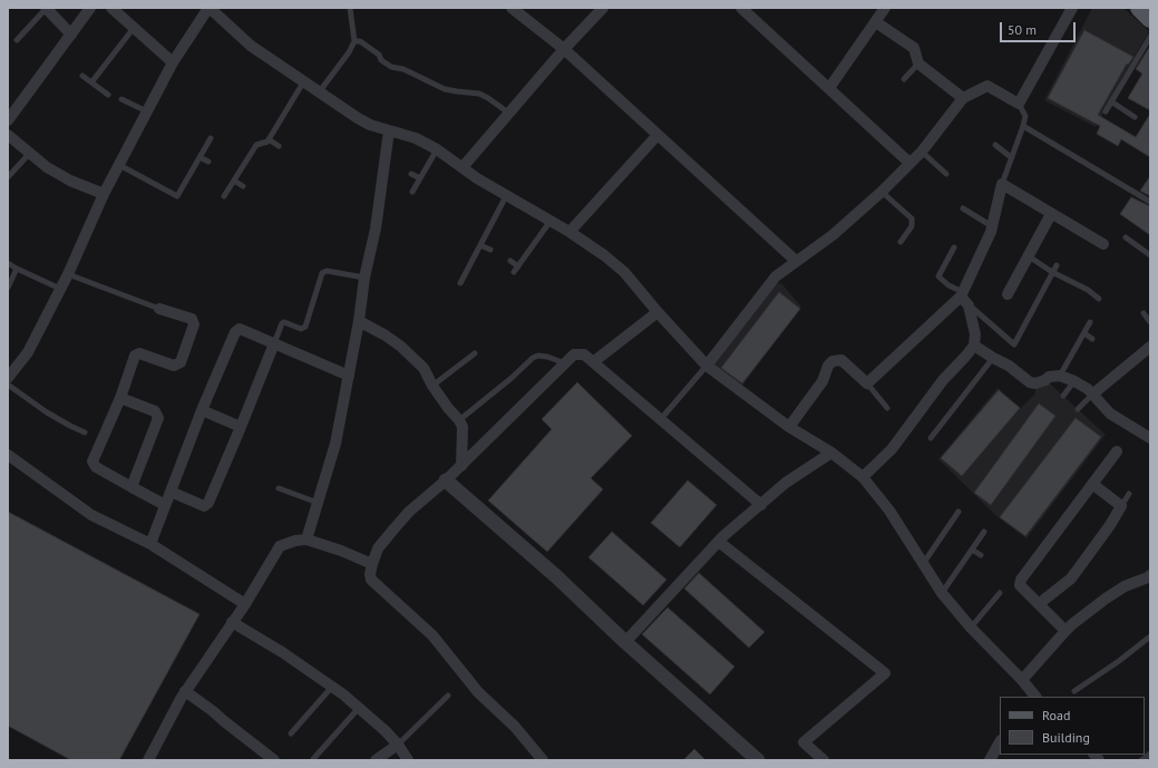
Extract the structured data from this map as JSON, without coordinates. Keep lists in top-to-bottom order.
{
  "legend": ["Road", "Building"],
  "scale_bar": "50 m"
}
